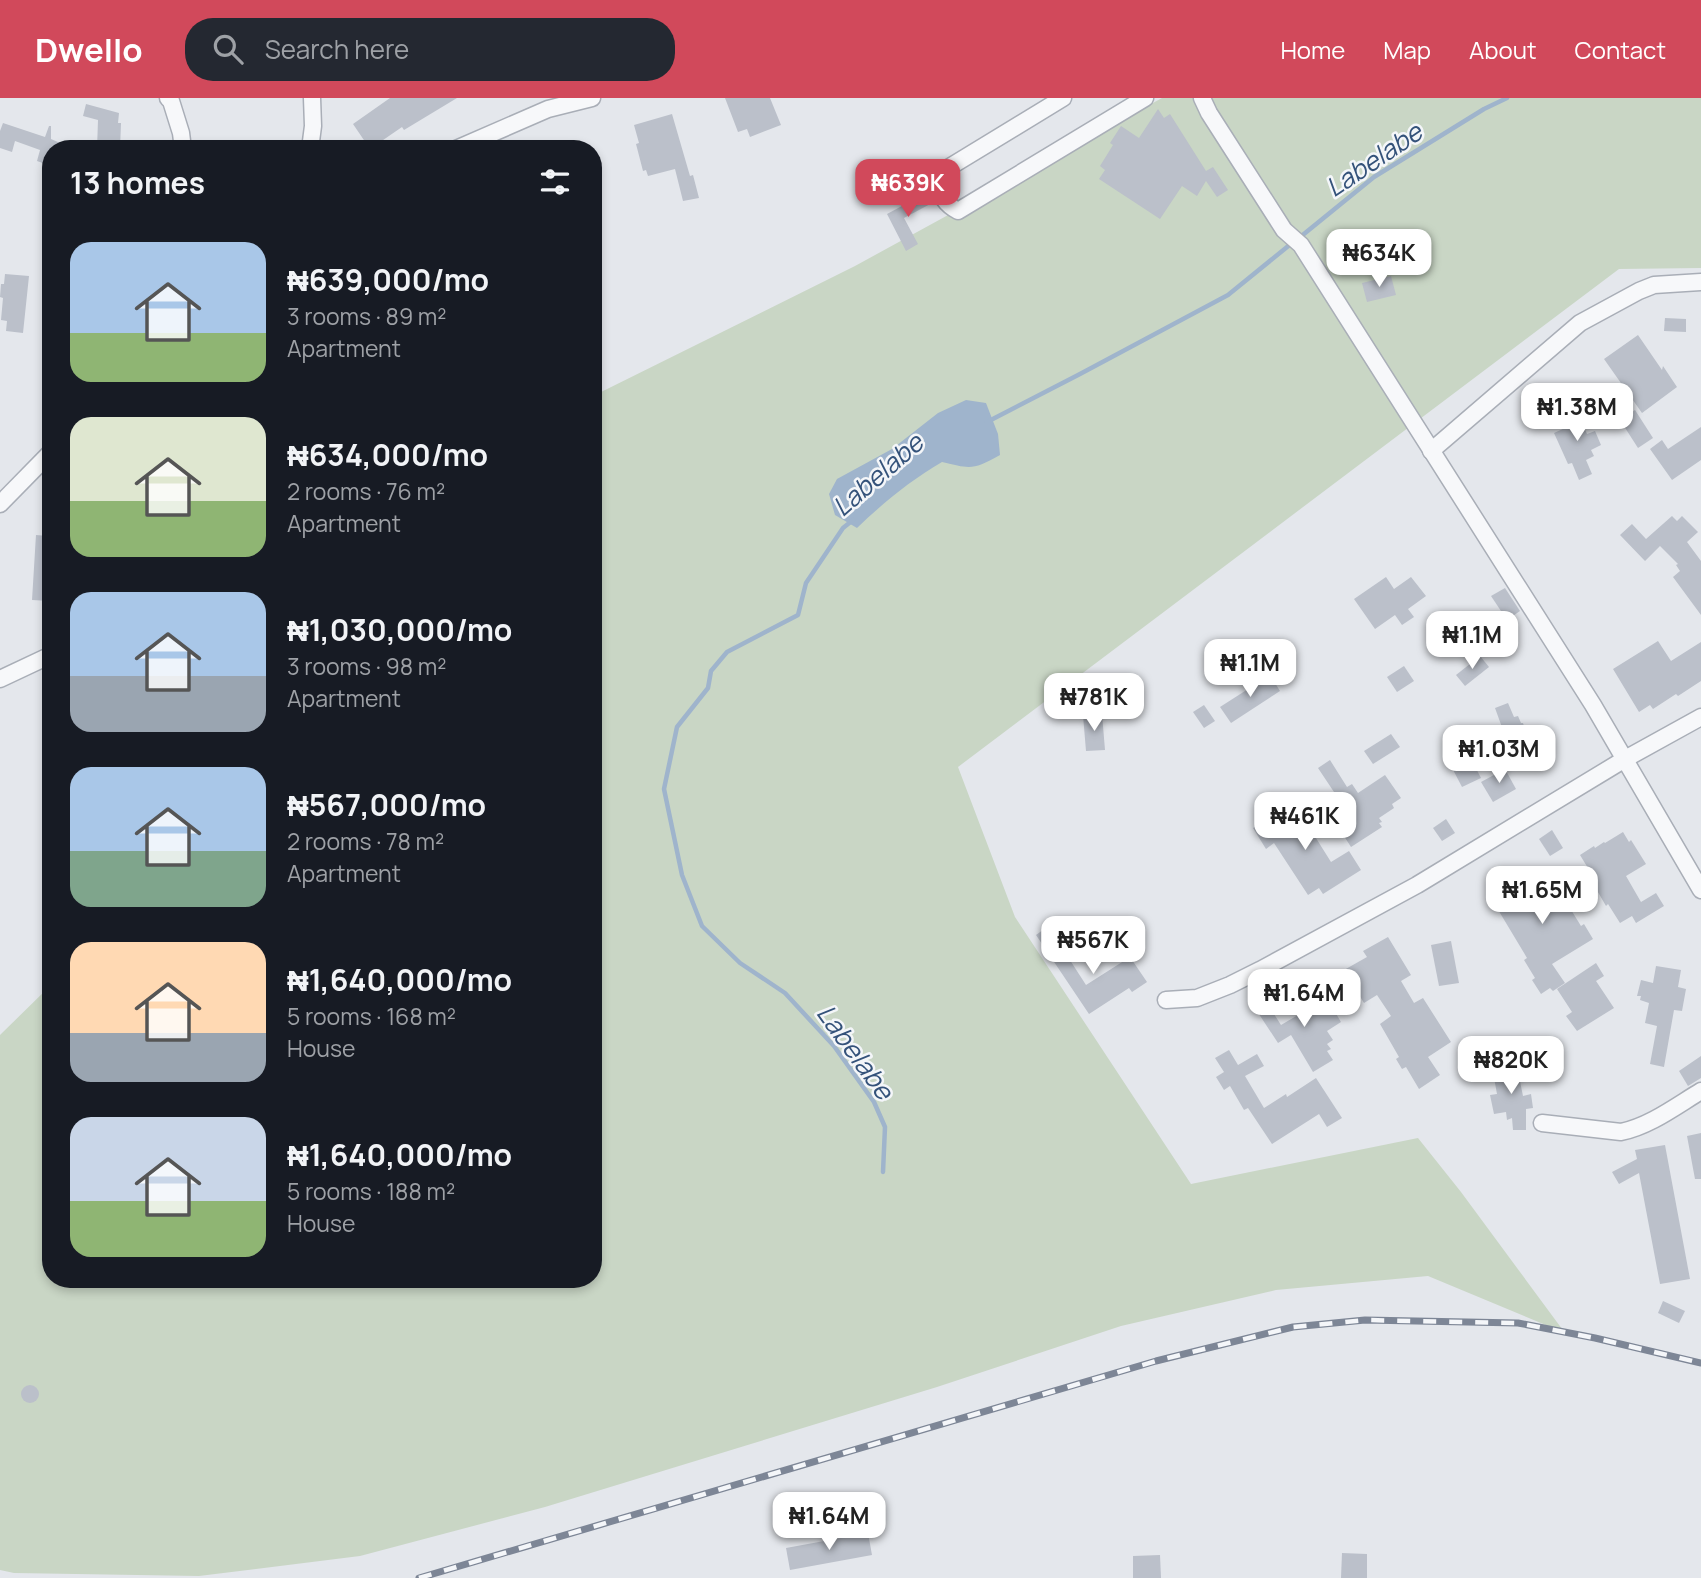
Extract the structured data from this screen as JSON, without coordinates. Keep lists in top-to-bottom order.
{
  "water": ["Labelabe"],
  "page": {
    "header": "Dwello",
    "search": "Search here",
    "nav": [
      "Home",
      "Map",
      "About",
      "Contact"
    ],
    "heading": "13 homes",
    "price": [
      "₦639K",
      "₦634K",
      "₦1.38M",
      "₦1.1M",
      "₦1.1M",
      "₦781K",
      "₦1.03M",
      "₦461K",
      "₦1.65M",
      "₦567K",
      "₦1.64M",
      "₦820K",
      "₦1.64M"
    ],
    "list": [
      {
        "name": "₦639,000/mo",
        "note": "3 rooms · 89 m² · Apartment"
      },
      {
        "name": "₦634,000/mo",
        "note": "2 rooms · 76 m² · Apartment"
      },
      {
        "name": "₦1,030,000/mo",
        "note": "3 rooms · 98 m² · Apartment"
      },
      {
        "name": "₦567,000/mo",
        "note": "2 rooms · 78 m² · Apartment"
      },
      {
        "name": "₦1,640,000/mo",
        "note": "5 rooms · 168 m² · House"
      },
      {
        "name": "₦1,640,000/mo",
        "note": "5 rooms · 188 m² · House"
      }
    ]
  }
}
